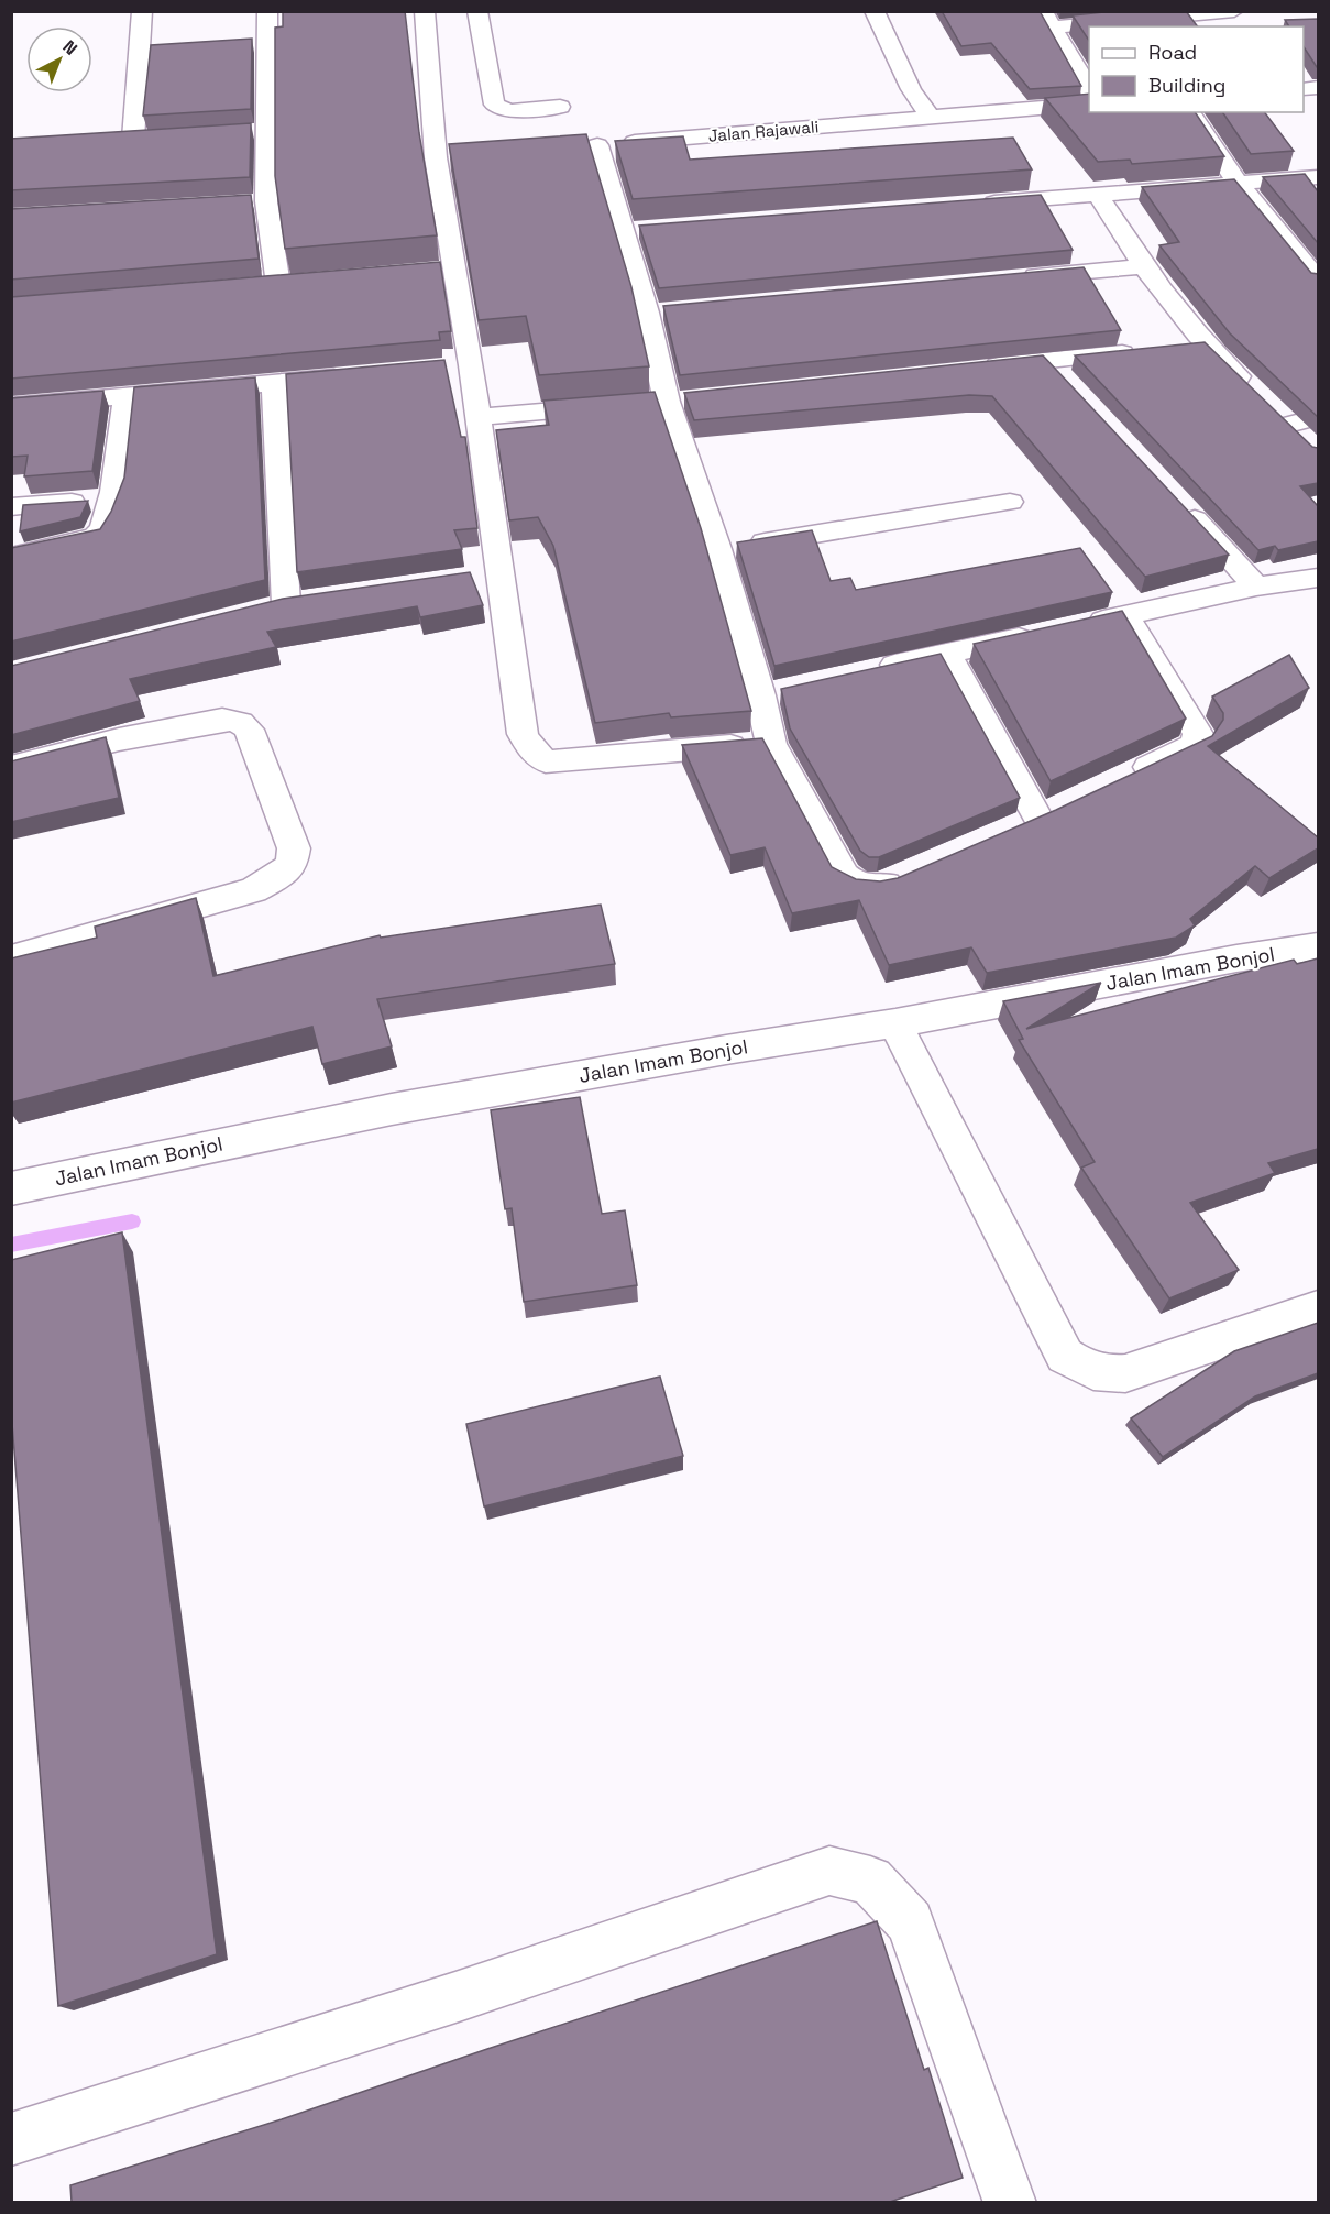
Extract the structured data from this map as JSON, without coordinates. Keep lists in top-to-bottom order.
{
  "streets": {
    "street": ["Jalan Rajawali", "Jalan Imam Bonjol"]
  },
  "legend": ["Road", "Building"],
  "north": "top right"
}
